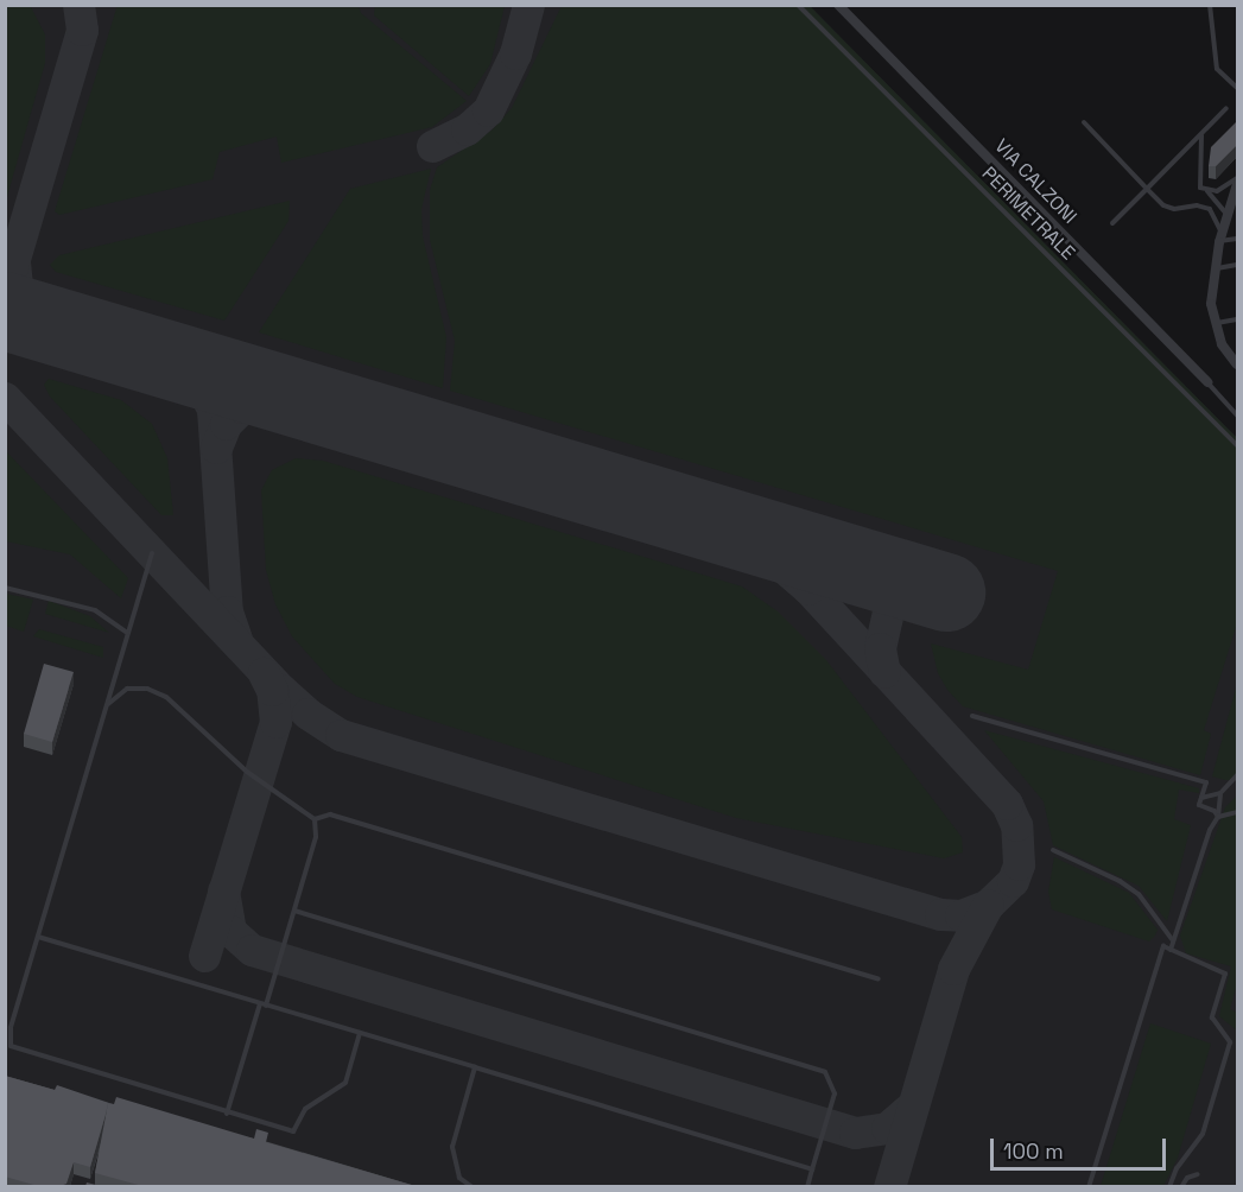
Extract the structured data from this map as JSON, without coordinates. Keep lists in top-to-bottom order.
{
  "streets": {
    "street": ["VIA CALZONI"],
    "lane": ["PERIMETRALE"]
  },
  "scale_bar": "100 m"
}
